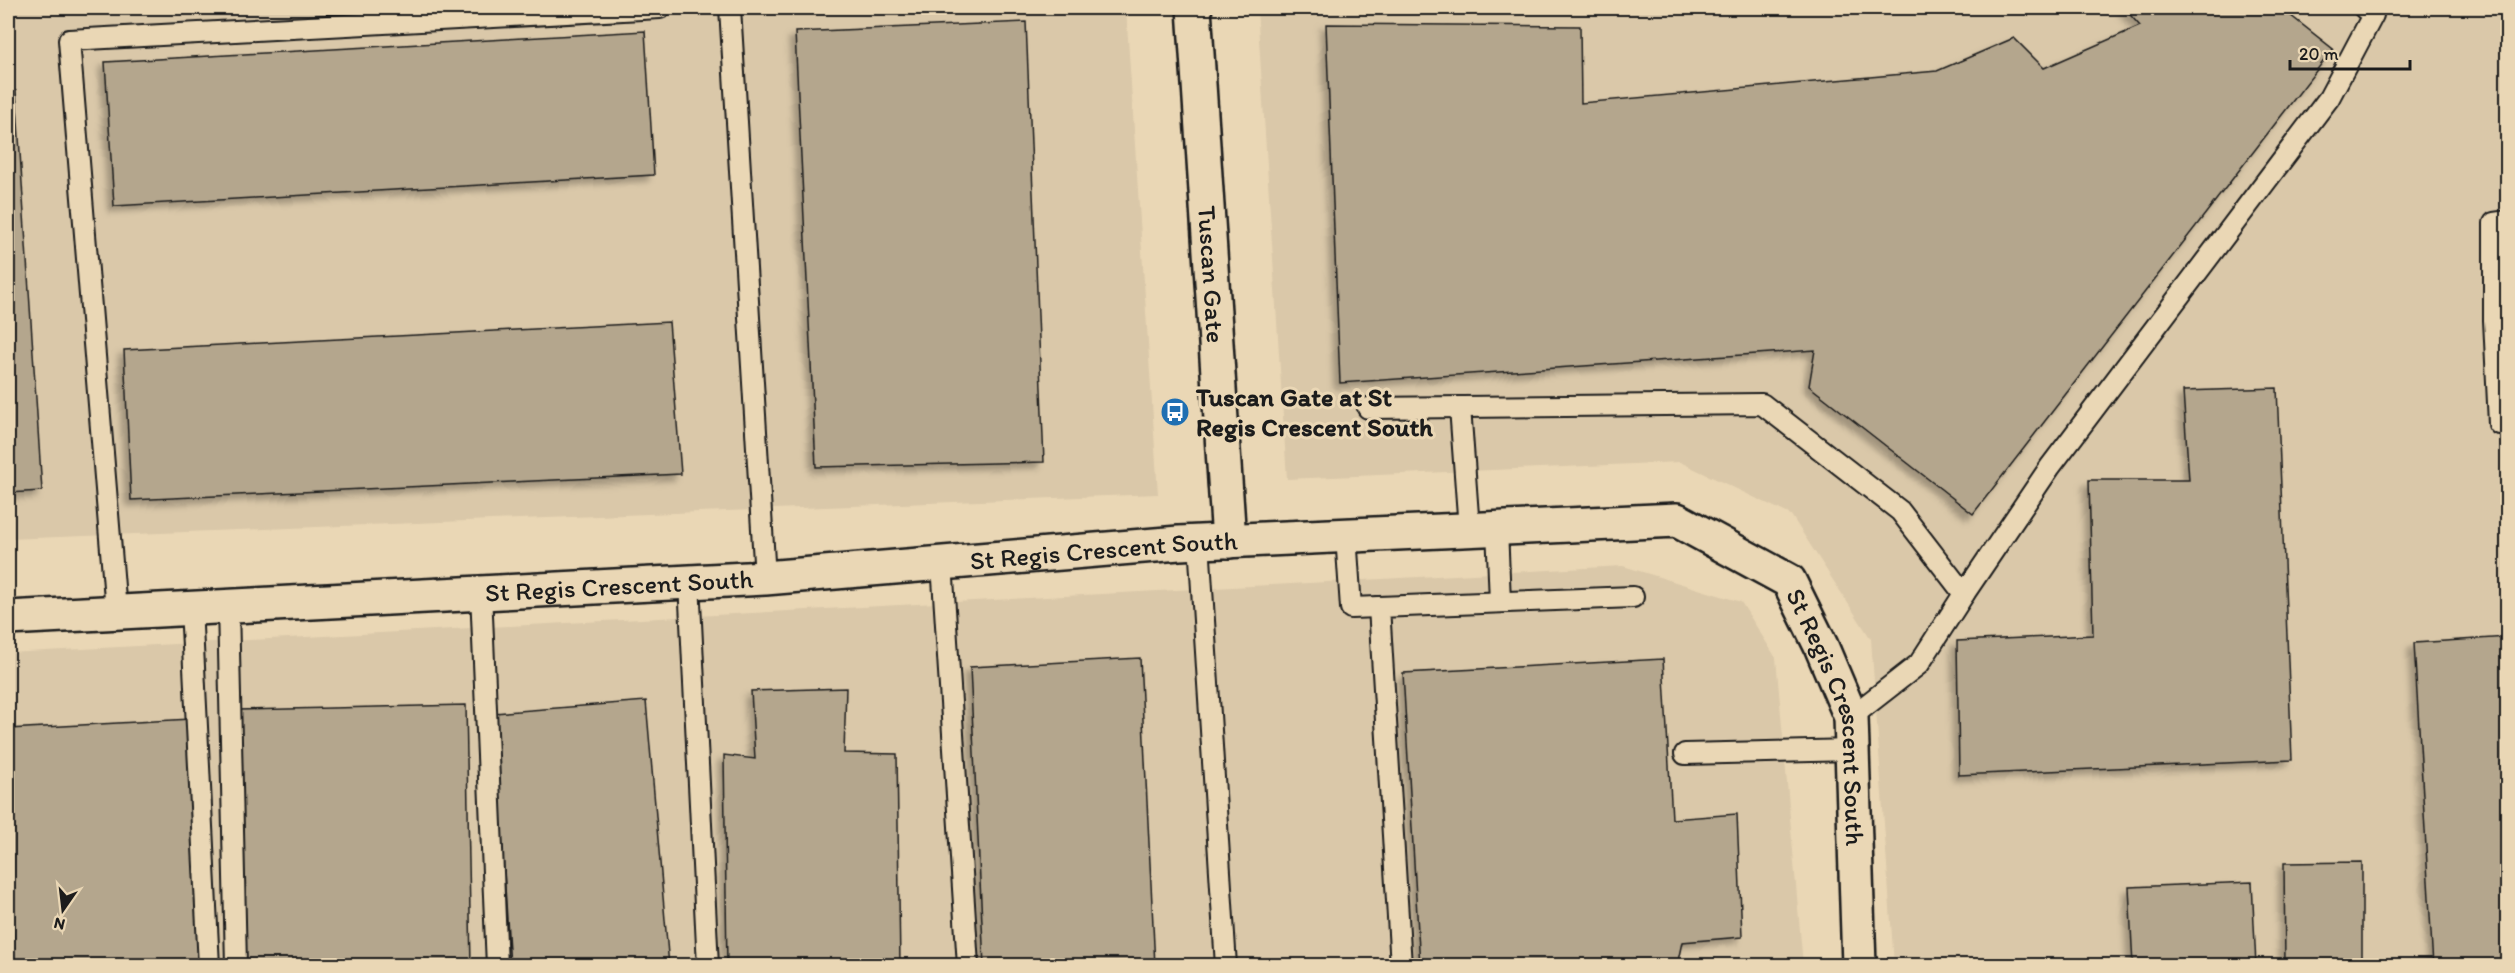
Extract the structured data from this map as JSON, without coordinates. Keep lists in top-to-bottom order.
{
  "streets": {
    "street": ["Tuscan Gate", "St Regis Crescent South"]
  },
  "crossings": [
    ["Tuscan Gate", "St Regis Crescent South"]
  ],
  "places": {
    "bus stop": ["Tuscan Gate at St Regis Crescent South"]
  },
  "scale_bar": "20 m",
  "north": "bottom"
}
